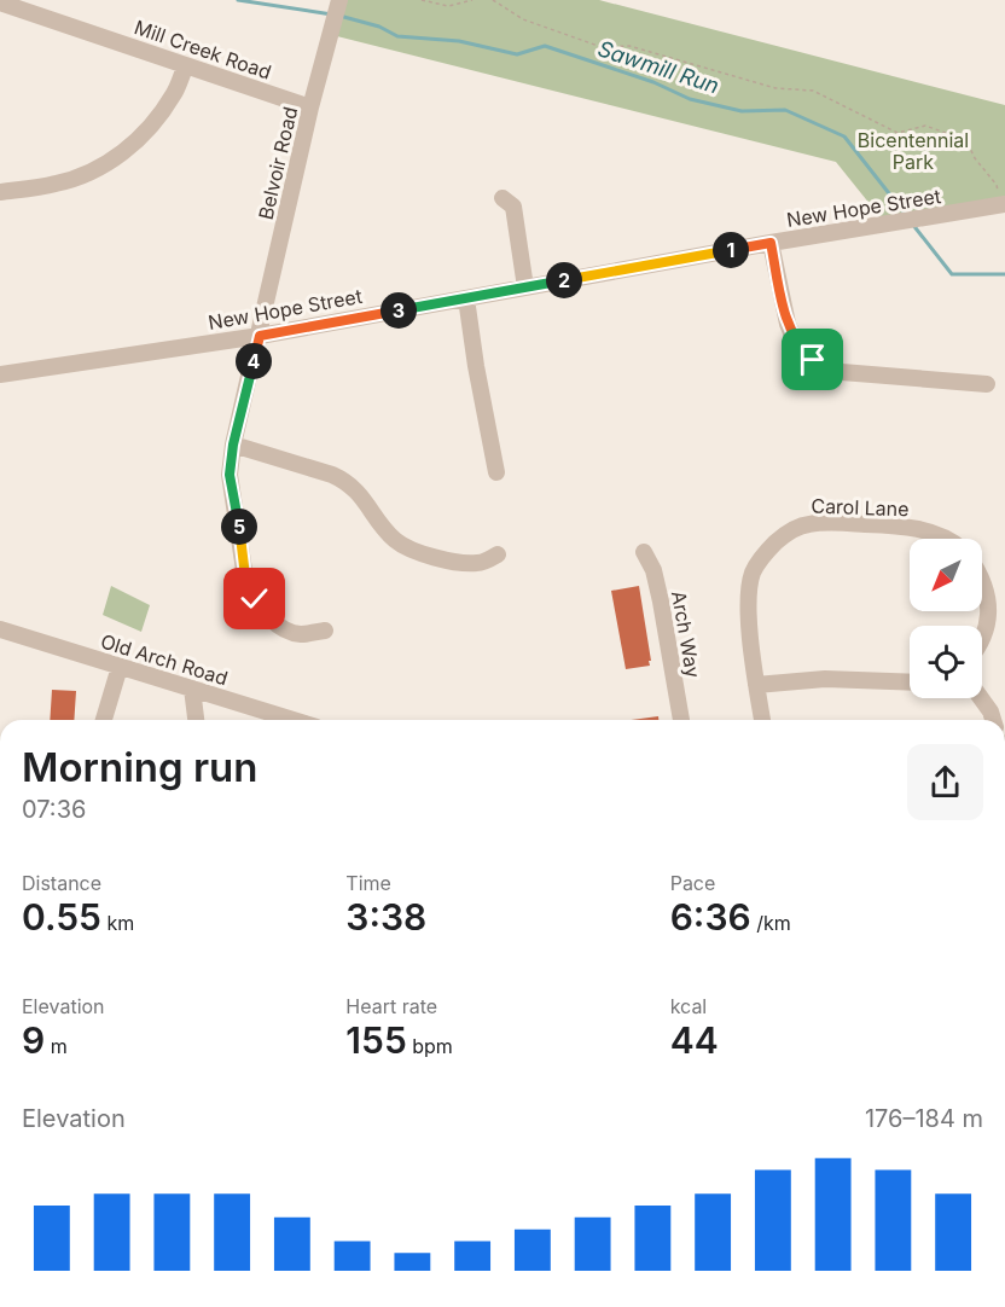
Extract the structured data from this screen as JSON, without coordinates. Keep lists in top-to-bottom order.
{
  "streets": {
    "street": [
      "Mill Creek Road",
      "Belvoir Road",
      "New Hope Street",
      "Carol Lane",
      "Arch Way",
      "Old Arch Road"
    ]
  },
  "crossings": [
    ["Mill Creek Road", "Belvoir Road"],
    ["Belvoir Road", "New Hope Street"]
  ],
  "water": ["Sawmill Run"],
  "parks": ["Bicentennial Park"],
  "north": "bottom left",
  "page": {
    "pins": [
      "1",
      "2",
      "3",
      "4",
      "5"
    ],
    "heading": ["Morning run", "07:36"],
    "stats": [
      ["Distance", "0.55 km"],
      ["Time", "3:38"],
      ["Pace", "6:36 /km"],
      ["Elevation", "9 m"],
      ["Heart rate", "155 bpm"],
      ["kcal", "44"]
    ],
    "chart": ["Elevation", "176–184 m"]
  }
}
